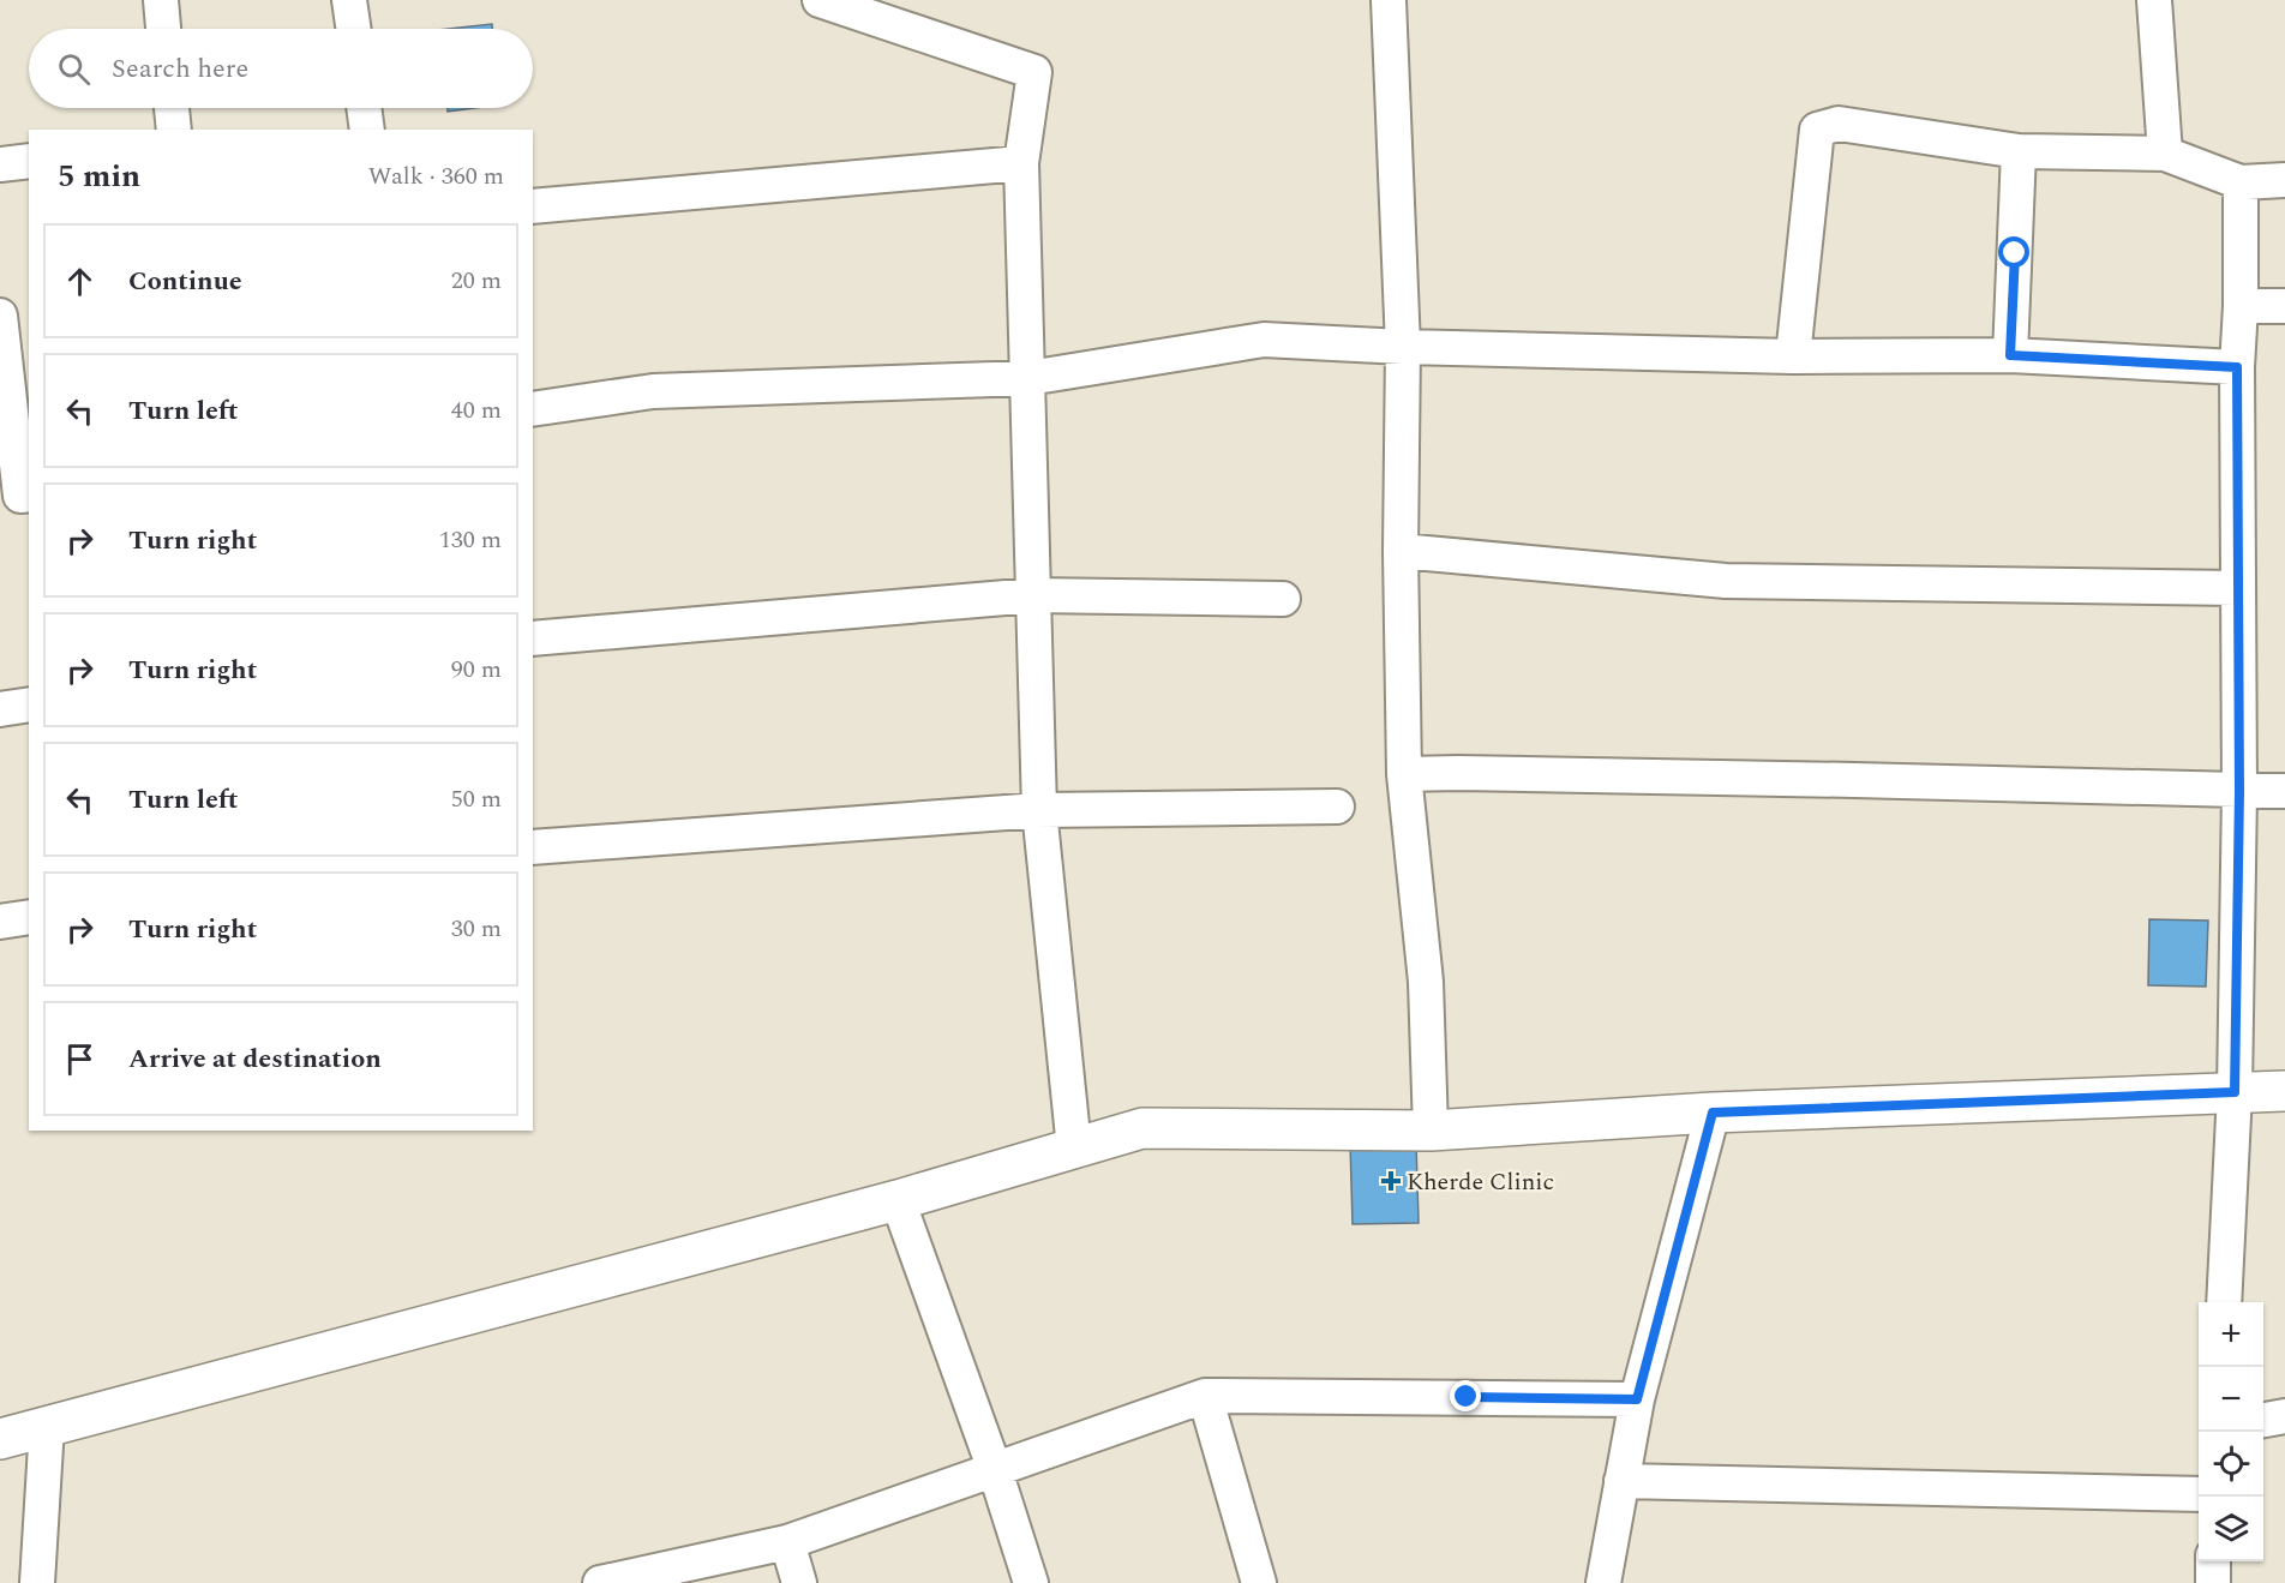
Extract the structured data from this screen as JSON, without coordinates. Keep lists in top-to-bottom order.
{
  "places": {
    "health": ["Kherde Clinic"]
  },
  "page": {
    "search": "Search here",
    "heading": ["5 min", "Walk · 360 m"],
    "list": [
      ["Continue", "20 m"],
      ["Turn left", "40 m"],
      ["Turn right", "130 m"],
      ["Turn right", "90 m"],
      ["Turn left", "50 m"],
      ["Turn right", "30 m"],
      "Arrive at destination"
    ],
    "map_buttons": ["+", "−"]
  }
}
